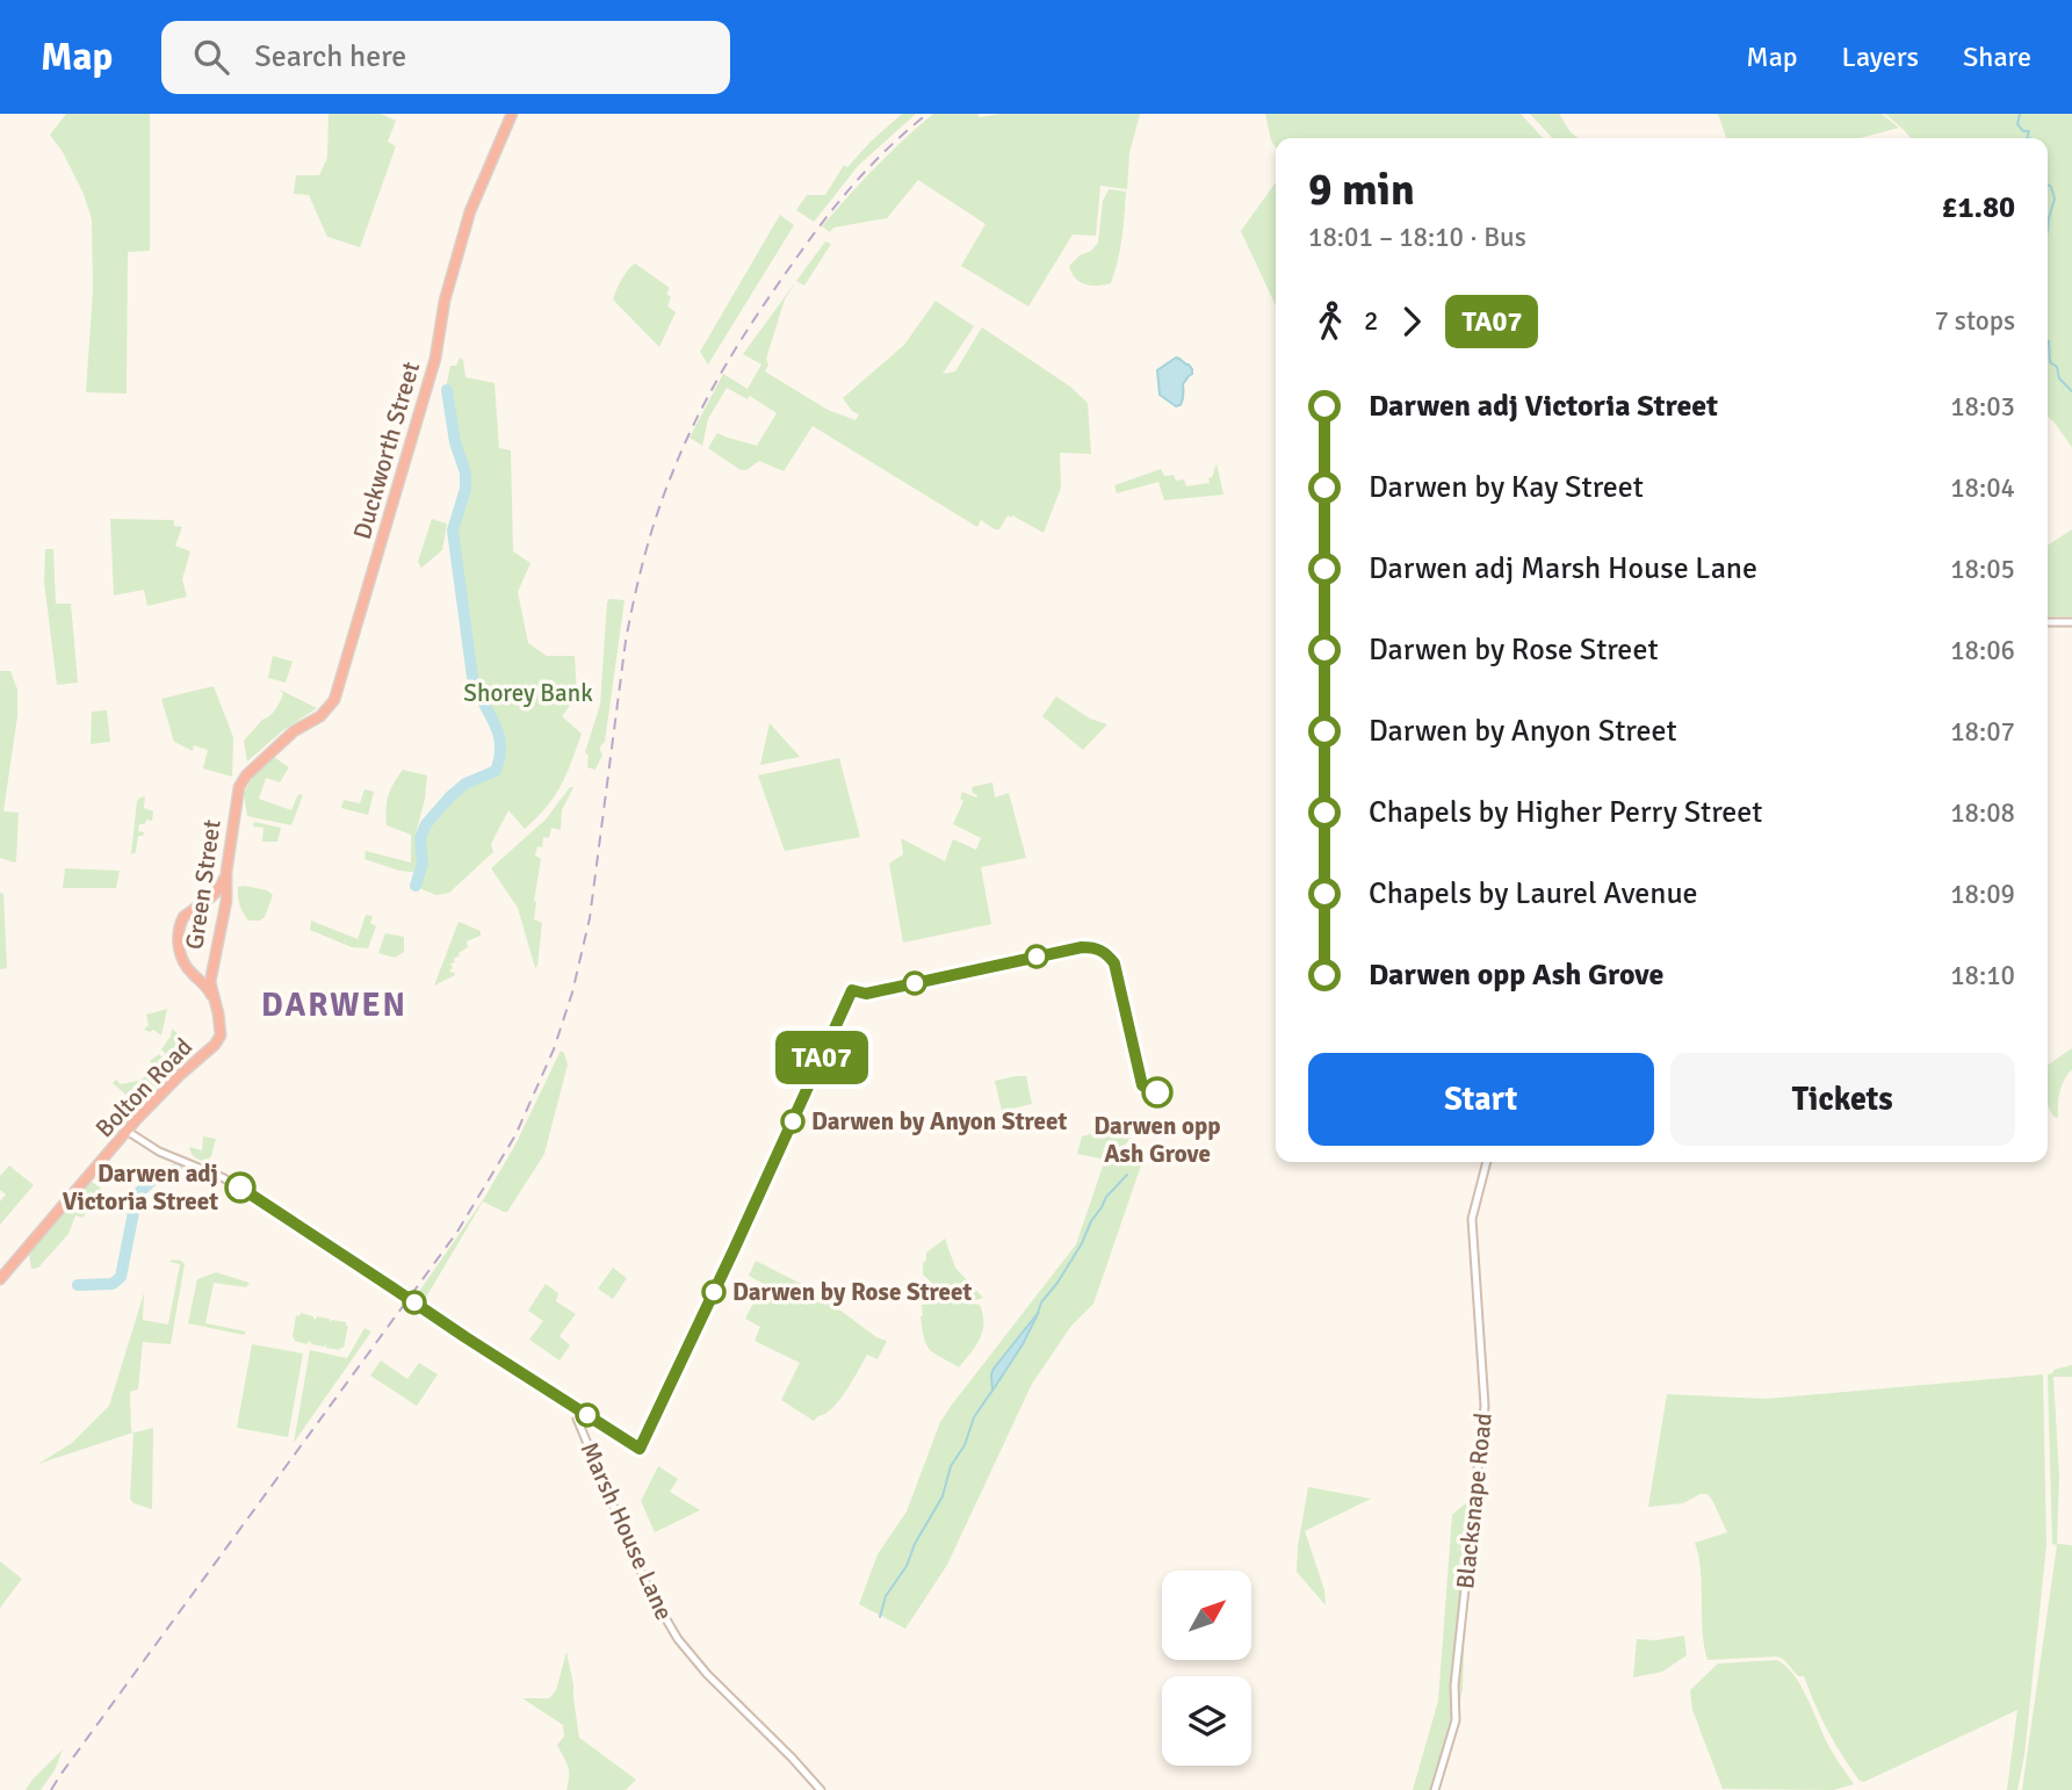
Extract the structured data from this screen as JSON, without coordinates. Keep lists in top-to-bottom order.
{
  "streets": {
    "highway": ["Duckworth Street", "Green Street", "Bolton Road"],
    "street": ["Blacksnape Road", "Marsh House Lane"]
  },
  "crossings": [
    ["Duckworth Street", "Green Street"],
    ["Green Street", "Bolton Road"],
    ["Bolton Road", "Marsh House Lane"]
  ],
  "districts": ["DARWEN"],
  "parks": ["Shorey Bank"],
  "places": [
    "Darwen opp Ash Grove",
    "Darwen by Anyon Street",
    "Darwen adj Victoria Street",
    "Darwen by Rose Street"
  ],
  "lines": ["bus line TA07"],
  "north": "top right",
  "page": {
    "header": "Map",
    "search": "Search here",
    "nav": ["Map", "Layers", "Share"],
    "on_map": "TA07",
    "heading": ["9 min", "18:01 – 18:10 · Bus", "£1.80"],
    "legs": ["2", "TA07", "7 stops"],
    "list": [
      {
        "name": "Darwen adj Victoria Street",
        "value": "18:03"
      },
      {
        "name": "Darwen by Kay Street",
        "value": "18:04"
      },
      {
        "name": "Darwen adj Marsh House Lane",
        "value": "18:05"
      },
      {
        "name": "Darwen by Rose Street",
        "value": "18:06"
      },
      {
        "name": "Darwen by Anyon Street",
        "value": "18:07"
      },
      {
        "name": "Chapels by Higher Perry Street",
        "value": "18:08"
      },
      {
        "name": "Chapels by Laurel Avenue",
        "value": "18:09"
      },
      {
        "name": "Darwen opp Ash Grove",
        "value": "18:10"
      }
    ],
    "buttons": ["Start", "Tickets"]
  }
}
